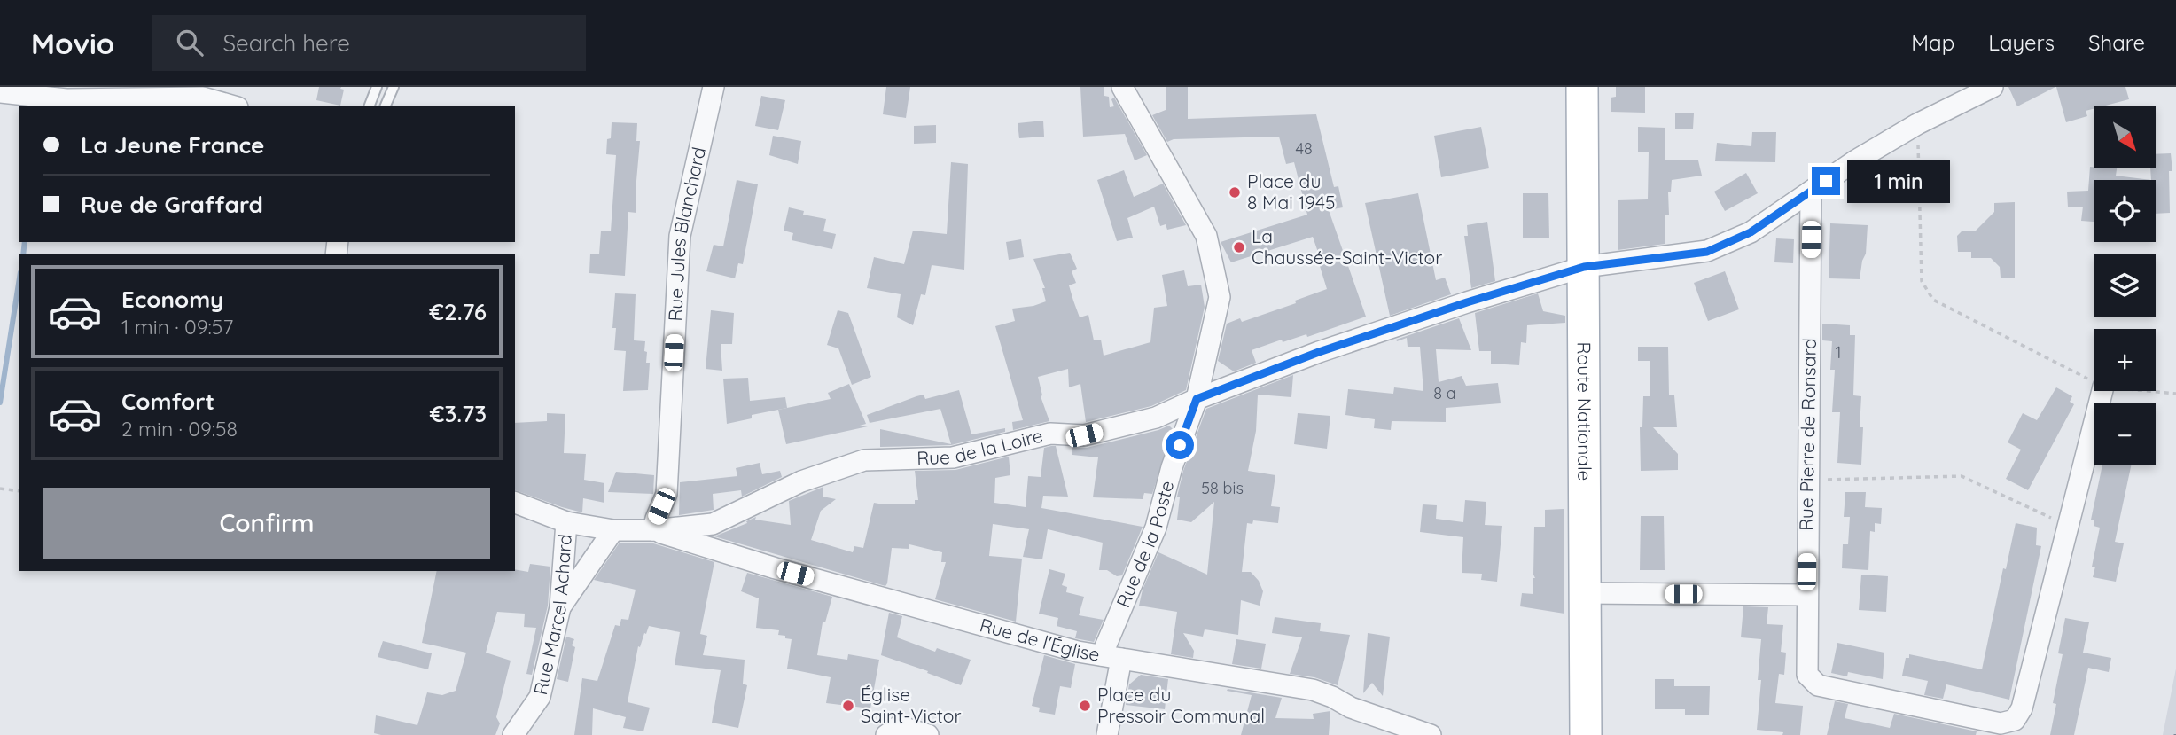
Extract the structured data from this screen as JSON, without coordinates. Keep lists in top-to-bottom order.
{
  "streets": {
    "main road": ["Route Nationale"],
    "street": [
      "Rue Jules Blanchard",
      "Rue Pierre de Ronsard",
      "Rue de la Loire",
      "Rue de la Poste",
      "Rue Marcel Achard",
      "Rue de l'Église"
    ]
  },
  "crossings": [
    ["Rue Jules Blanchard", "Rue de la Loire"],
    ["Rue Jules Blanchard", "Rue de l'Église"],
    ["Route Nationale", "Rue de la Loire"],
    ["Rue Pierre de Ronsard", "Rue de la Loire"],
    ["Rue de la Loire", "Rue de la Poste"],
    ["Rue de la Loire", "Rue Marcel Achard"],
    ["Rue de la Loire", "Rue de l'Église"],
    ["Rue de la Poste", "Rue de l'Église"]
  ],
  "places": [
    "Place du 8 Mai 1945",
    "La Chaussée-Saint-Victor",
    "Église Saint-Victor",
    "Place du Pressoir Communal"
  ],
  "house_numbers": [
    "48",
    "1",
    "8 a",
    "58 bis"
  ],
  "north": "bottom right",
  "page": {
    "header": "Movio",
    "search": "Search here",
    "nav": ["Map", "Layers", "Share"],
    "map_buttons": ["+", "−"],
    "banner": ["La Jeune France", "Rue de Graffard"],
    "bubble": "1 min",
    "list": [
      {
        "name": "Economy",
        "note": "1 min · 09:57",
        "value": "€2.76"
      },
      {
        "name": "Comfort",
        "note": "2 min · 09:58",
        "value": "€3.73"
      }
    ],
    "buttons": "Confirm"
  }
}
